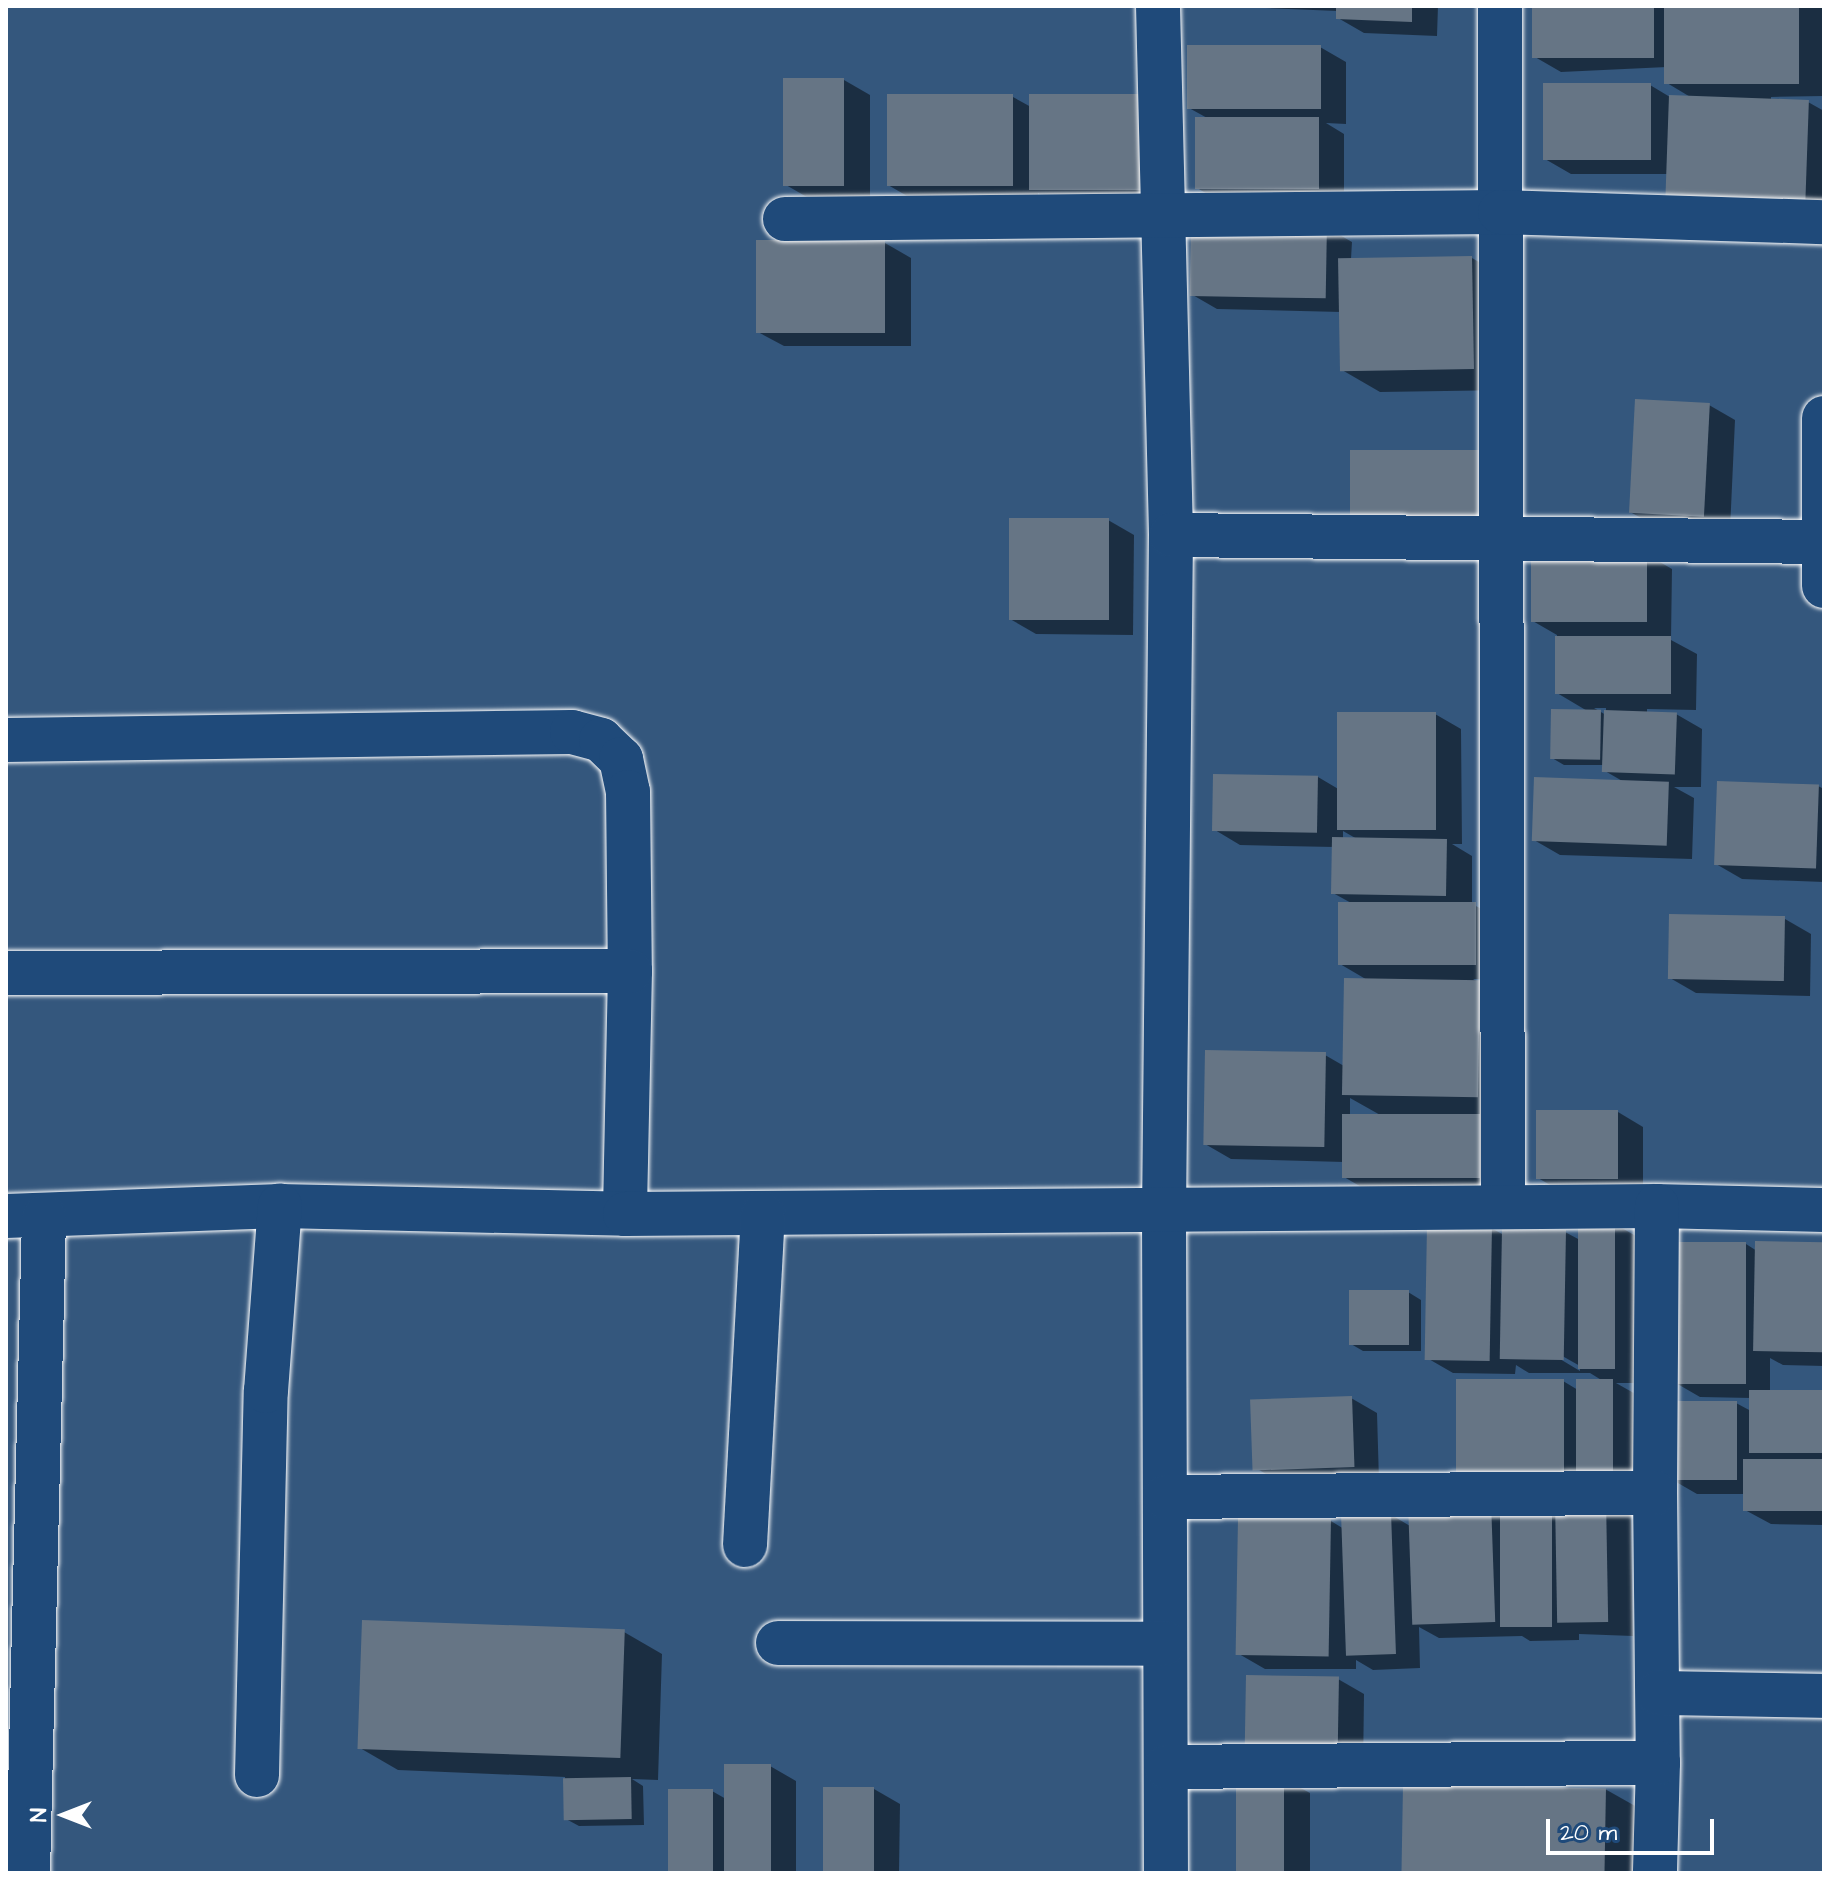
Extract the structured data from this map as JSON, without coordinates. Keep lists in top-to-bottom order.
{
  "scale_bar": "20 m",
  "north": "left"
}
